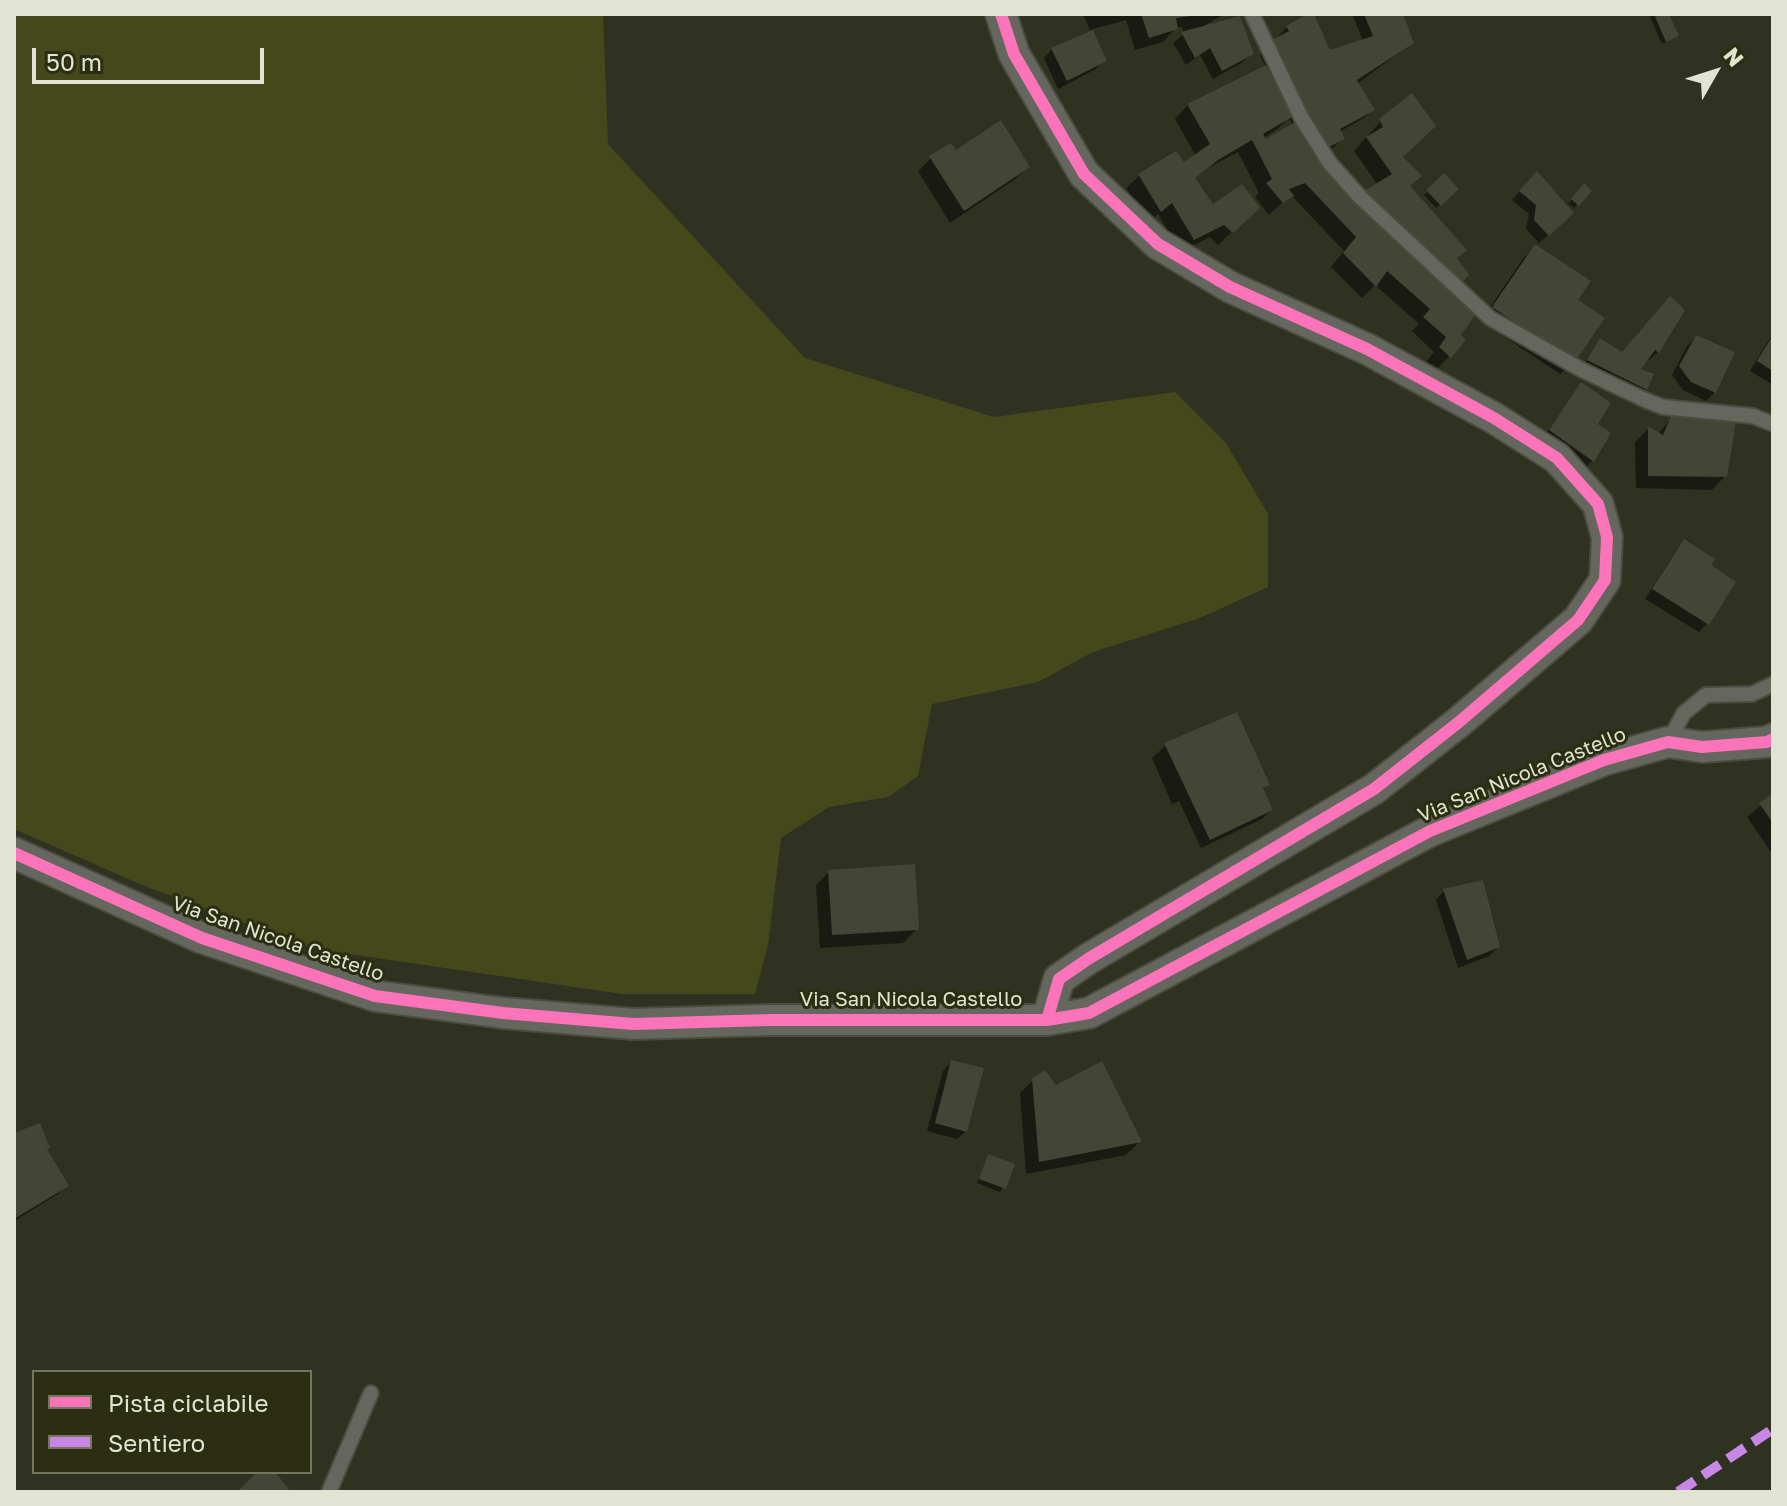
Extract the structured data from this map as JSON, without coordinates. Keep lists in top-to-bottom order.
{
  "streets": {
    "street": ["Via San Nicola Castello"]
  },
  "legend": ["Pista ciclabile", "Sentiero"],
  "scale_bar": "50 m",
  "north": "top right"
}
